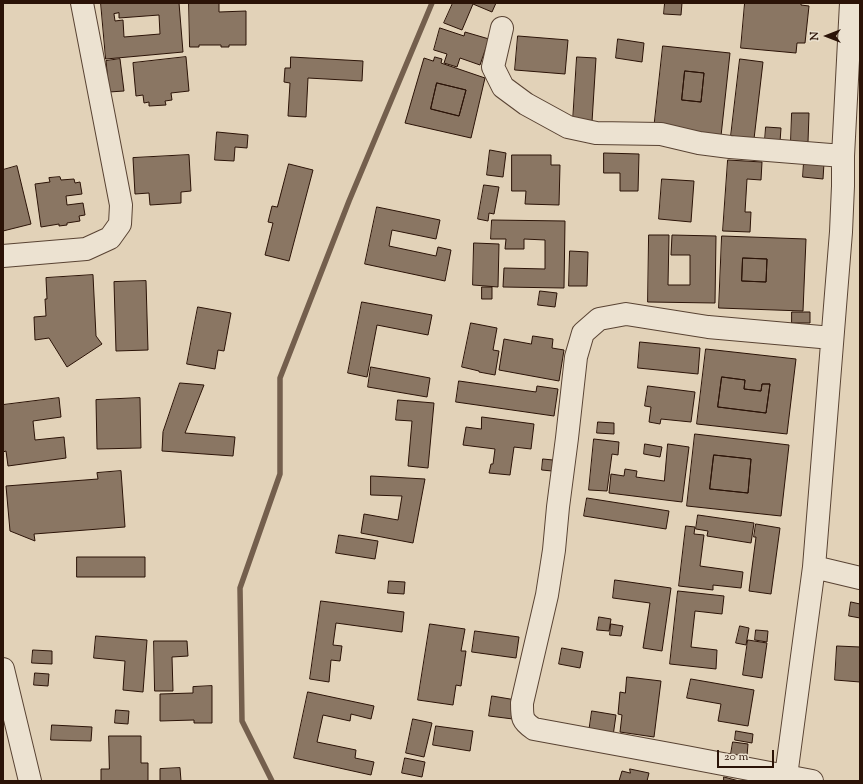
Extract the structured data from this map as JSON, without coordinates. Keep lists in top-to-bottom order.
{
  "scale_bar": "20 m",
  "north": "left"
}
